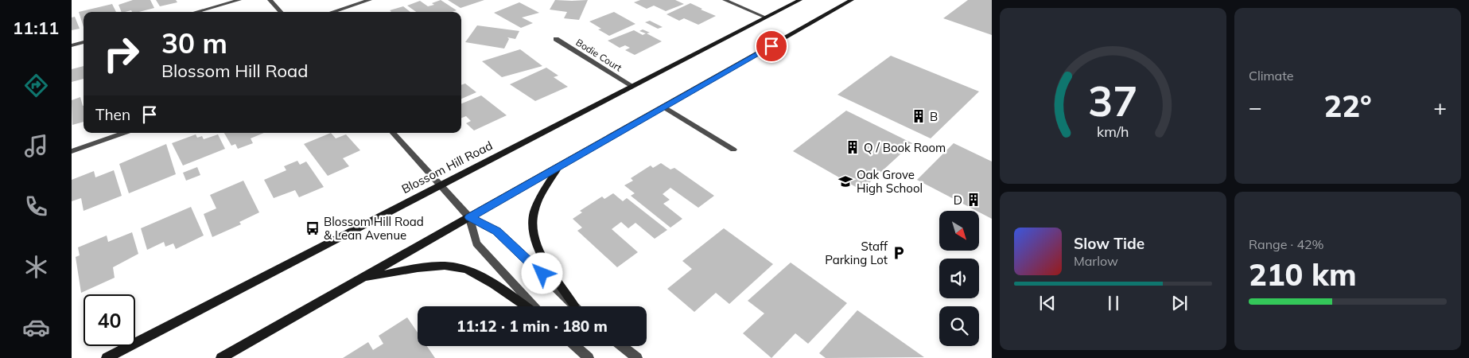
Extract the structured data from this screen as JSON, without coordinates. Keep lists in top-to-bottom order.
{
  "streets": {
    "main road": ["Blossom Hill Road"],
    "street": ["Bodie Court"]
  },
  "crossings": [
    ["Bodie Court", "Blossom Hill Road"]
  ],
  "places": {
    "building": ["B", "Q / Book Room", "D"],
    "school or university": ["Oak Grove High School"],
    "bus stop": ["Blossom Hill Road & Lean Avenue"],
    "parking": ["Staff Parking Lot"]
  },
  "north": "bottom right",
  "page": {
    "tabs": "11:11",
    "tile": [
      "Climate",
      ["Range · 42%", "210 km"]
    ],
    "turn": ["30 m", "Blossom Hill Road"],
    "heat": ["−", "22°", "+"],
    "then": "Then",
    "song": ["Slow Tide", "Marlow"],
    "limit": "40",
    "trip": "11:12 · 1 min · 180 m",
    "gauge": ["37", "km/h"]
  }
}
